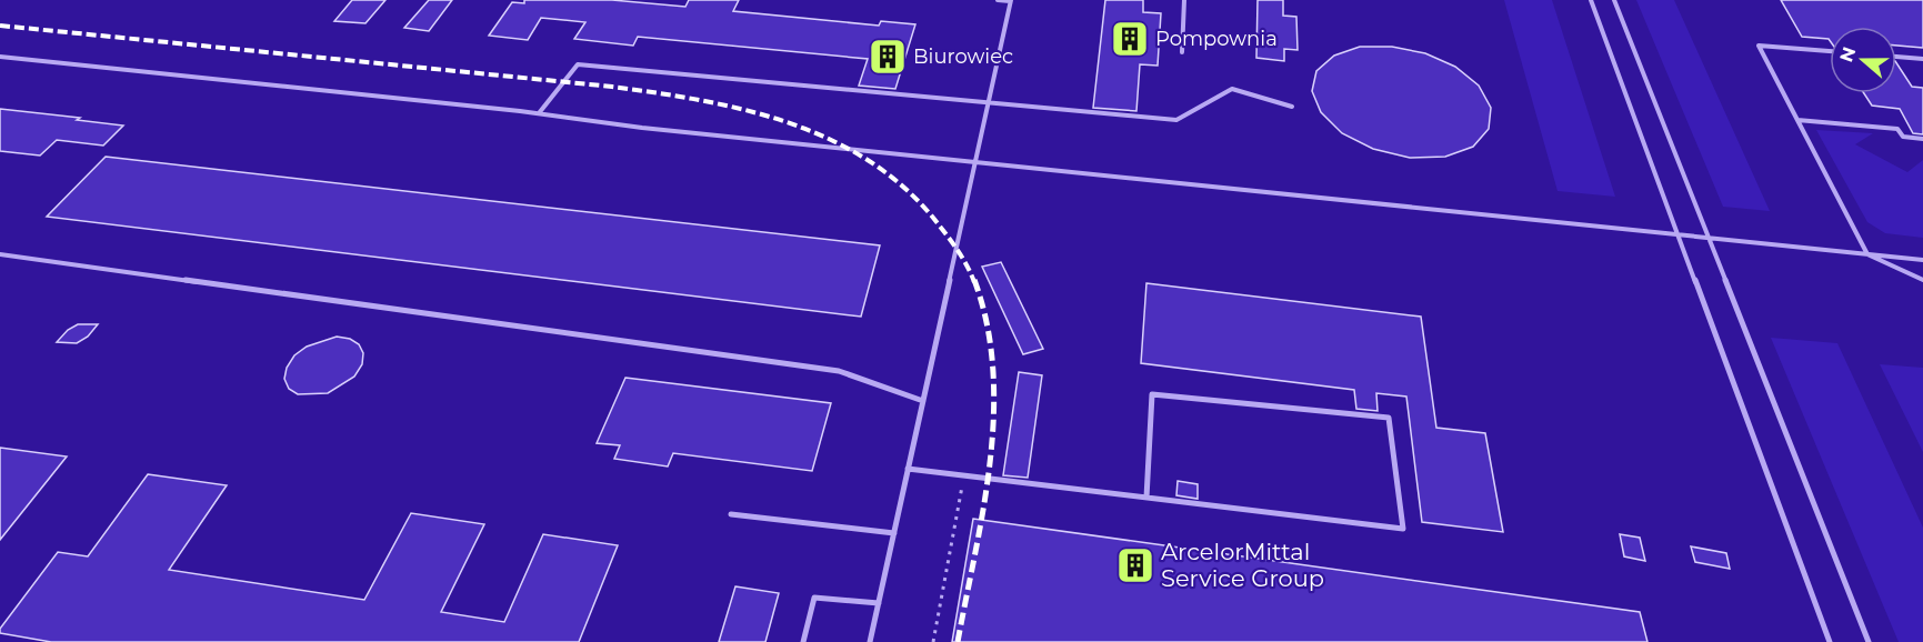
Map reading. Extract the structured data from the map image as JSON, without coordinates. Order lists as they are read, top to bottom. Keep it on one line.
{"places":{"building":["Pompownia","Biurowiec","ArcelorMittal Service Group"]},"north":"left"}
